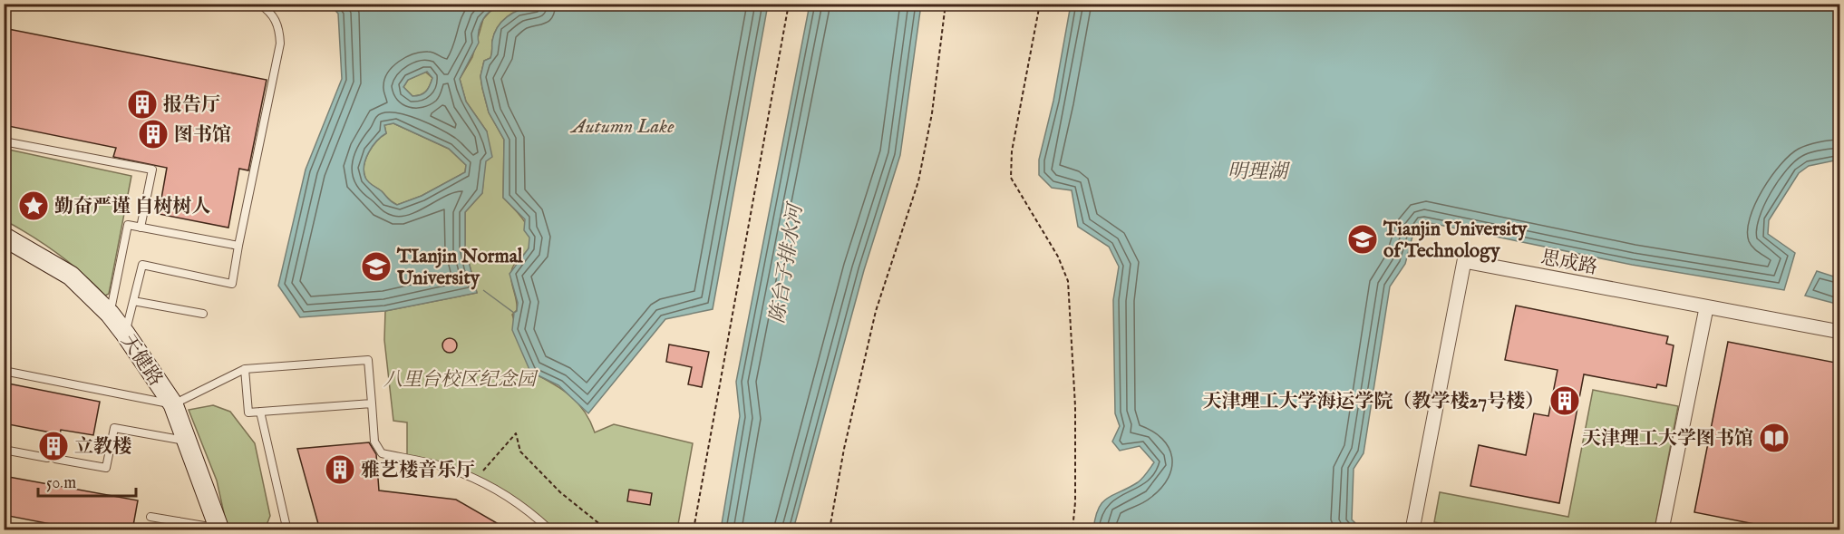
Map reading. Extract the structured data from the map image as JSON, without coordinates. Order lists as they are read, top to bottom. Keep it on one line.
{"streets":{"street":["思成路","天健路"]},"water":["Autumn Lake","明理湖","陈台子排水河"],"parks":["八里台校区纪念园"],"places":{"building":["报告厅","图书馆","天津理工大学海运学院（教学楼27号楼）","立教楼","雅艺楼音乐厅"],"place":["勤奋严谨 自树树人"],"school or university":["Tianjin University of Technology","TIanjin Normal University"],"library":["天津理工大学图书馆"]},"scale_bar":"50 m"}
